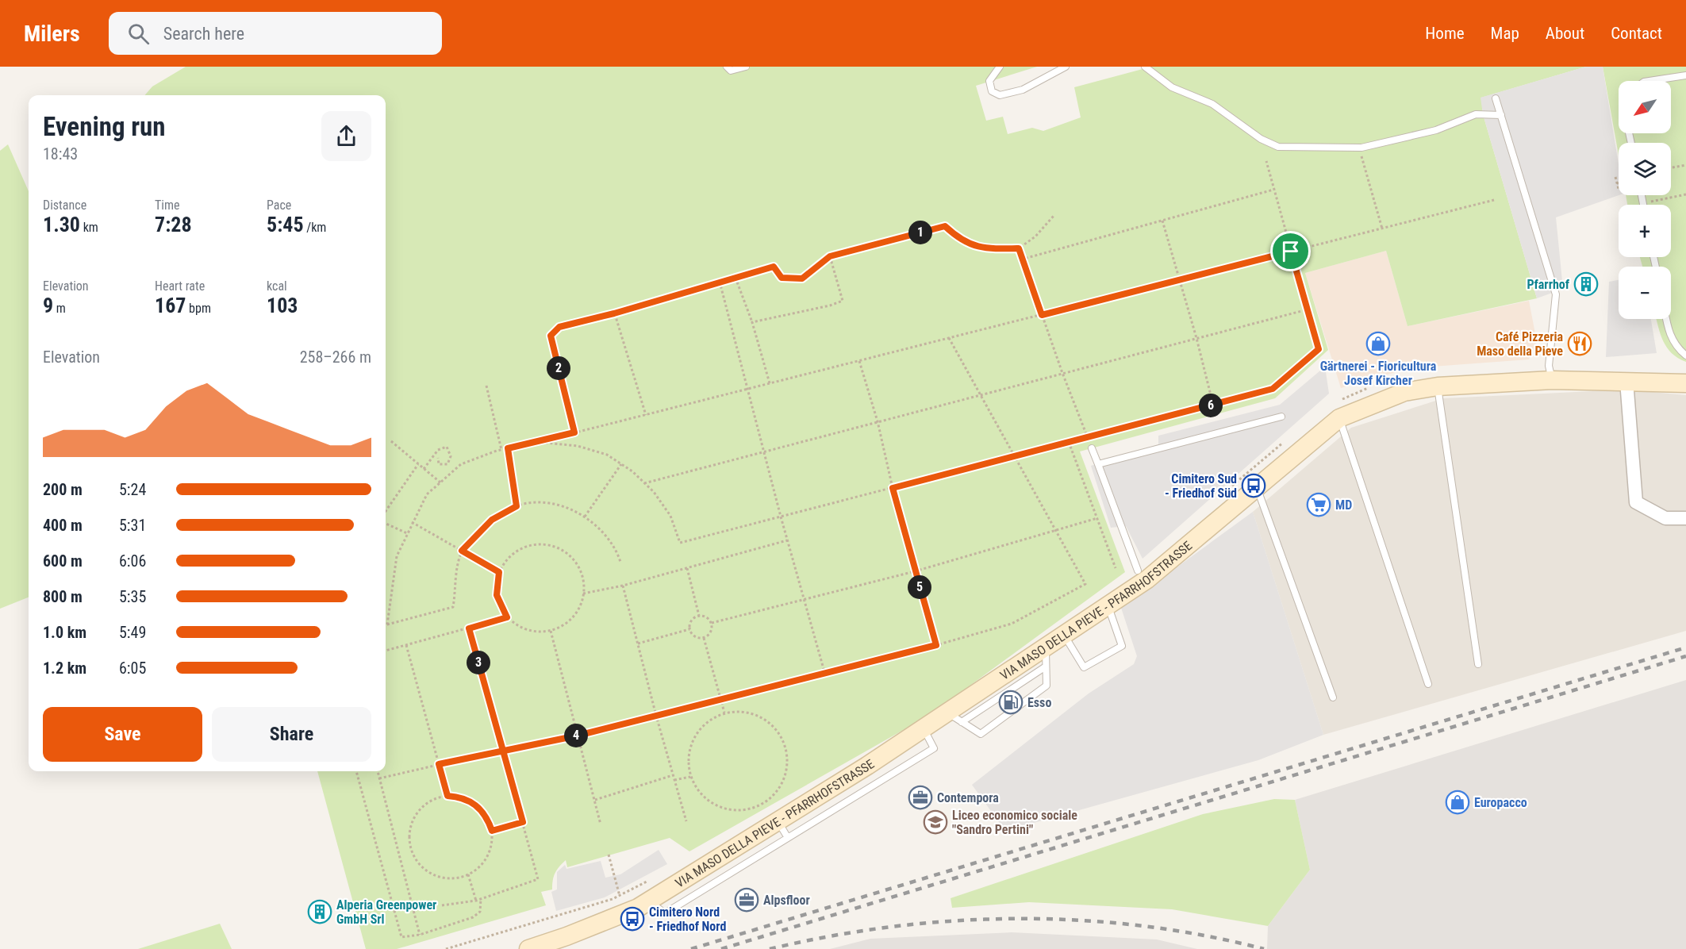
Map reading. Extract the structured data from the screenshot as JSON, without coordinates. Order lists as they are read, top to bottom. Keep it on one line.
{"streets":{"street":["VIA MASO DELLA PIEVE - PFARRHOFSTRASSE"]},"places":{"building":["Pfarrhof","Alperia Greenpower GmbH Srl"],"shop":["Gärtnerei - Fioricultura Josef Kircher","Europacco"],"restaurant":["Café Pizzeria Maso della Pieve"],"bus stop":["Cimitero Sud - Friedhof Süd","Cimitero Nord - Friedhof Nord"],"supermarket":["MD"],"fuel station":["Esso"],"office":["Contempora","Alpsfloor"],"school or university":["Liceo economico sociale \"Sandro Pertini\""]},"north":"bottom left","page":{"header":"Milers","search":"Search here","nav":["Home","Map","About","Contact"],"map_buttons":["+","−"],"heading":["Evening run","18:43"],"stats":[["Distance","1.30 km"],["Time","7:28"],["Pace","5:45 /km"],["Elevation","9 m"],["Heart rate","167 bpm"],["kcal","103"]],"pins":["1","2","6","5","3","4"],"chart":["Elevation","258–266 m"],"list":[{"name":"200 m","note":"5:24"},{"name":"400 m","note":"5:31"},{"name":"600 m","note":"6:06"},{"name":"800 m","note":"5:35"},{"name":"1.0 km","note":"5:49"},{"name":"1.2 km","note":"6:05"}],"buttons":["Save","Share"]}}
